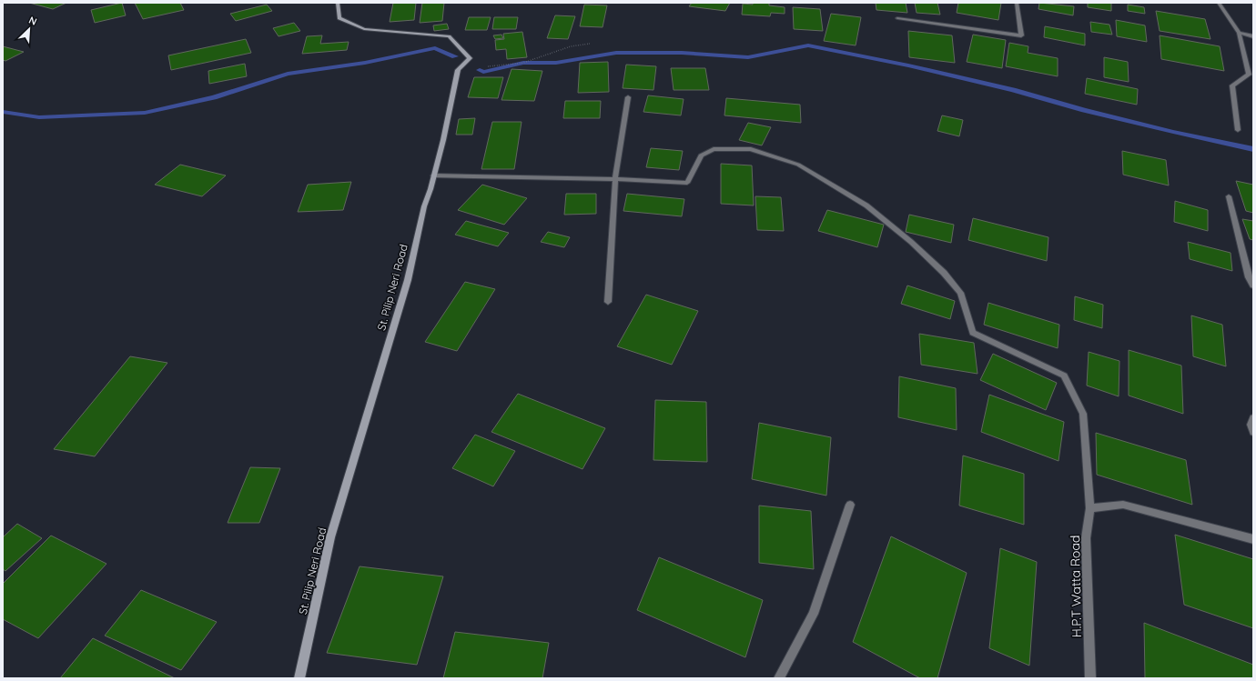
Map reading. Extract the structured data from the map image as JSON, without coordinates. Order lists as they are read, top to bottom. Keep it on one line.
{"streets":{"street":["St. Pilip Neri Road","H.P.T Watta Road"]},"north":"top right"}
